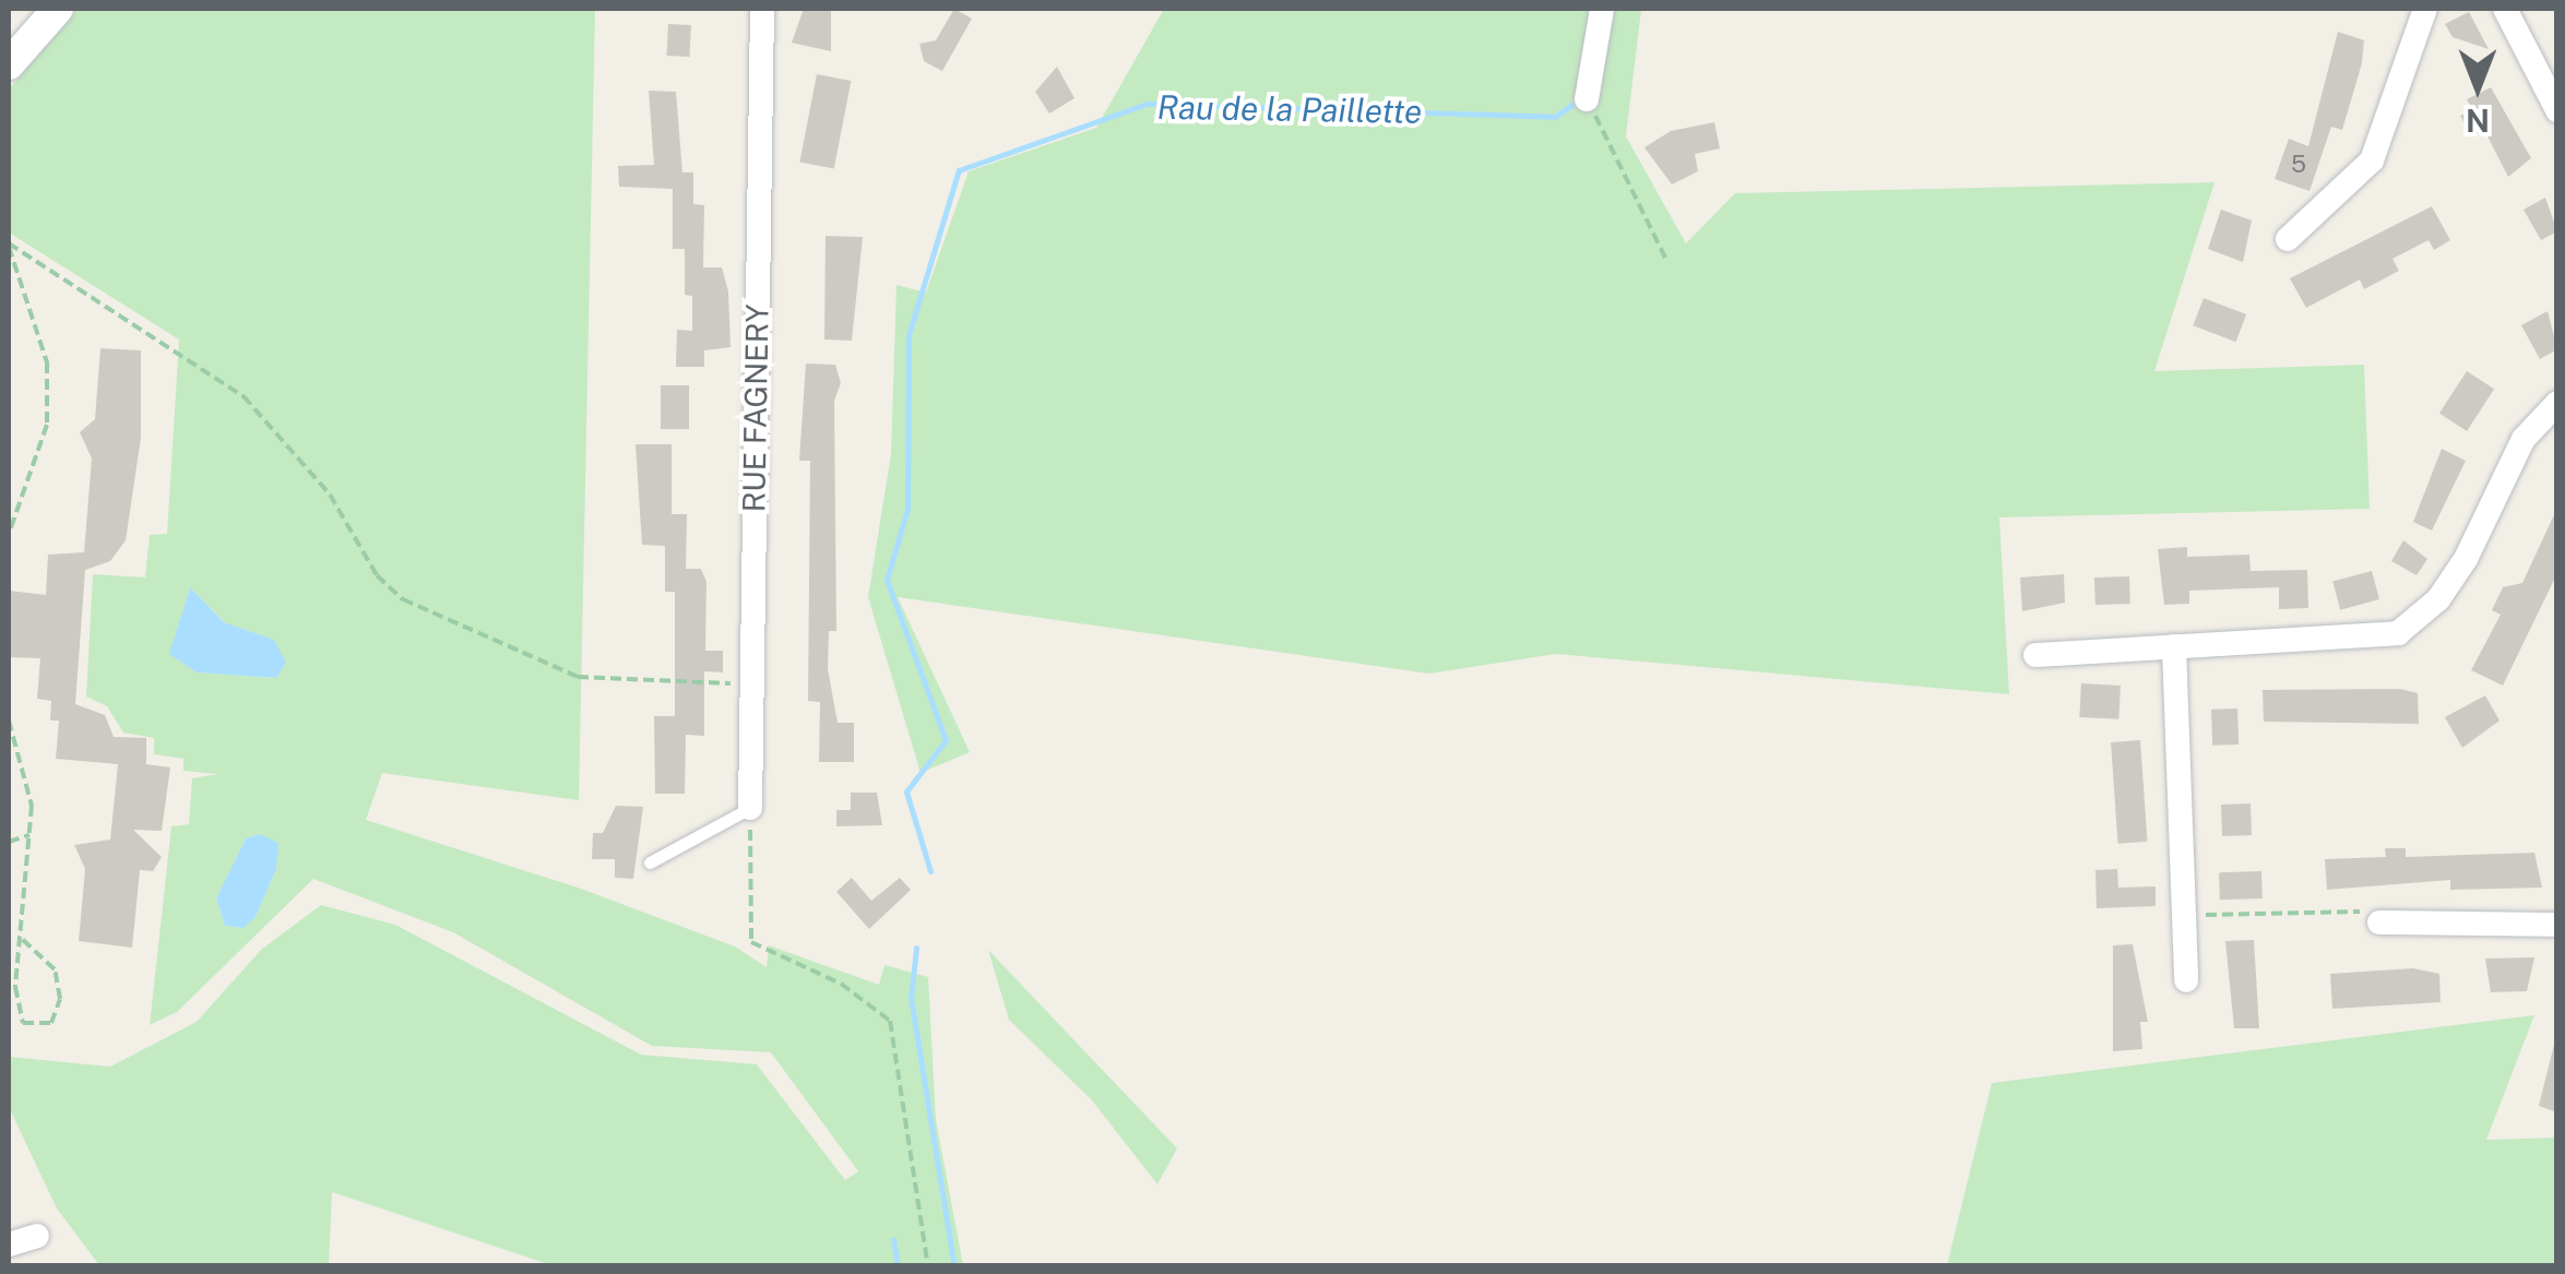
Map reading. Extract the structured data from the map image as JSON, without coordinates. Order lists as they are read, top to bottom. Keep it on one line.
{"streets":{"street":["RUE FAGNERY"]},"water":["Rau de la Paillette"],"house_numbers":["5"],"north":"bottom"}
